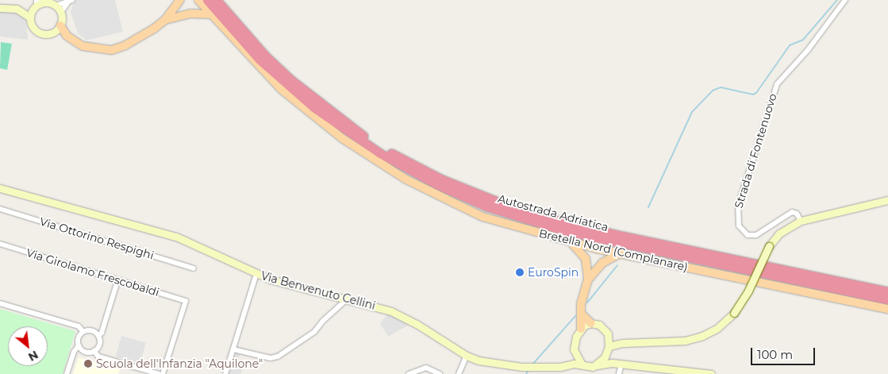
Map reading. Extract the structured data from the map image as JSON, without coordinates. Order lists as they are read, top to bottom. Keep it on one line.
{"streets":{"highway":["Autostrada Adriatica"],"main road":["Bretella Nord (Complanare)"],"street":["Strada di Fontenuovo","Via Ottorino Respighi","Via Girolamo Frescobaldi","Via Benvenuto Cellini"]},"places":["EuroSpin","Scuola dell'Infanzia \"Aquilone\""],"scale_bar":"100 m","north":"bottom right"}
